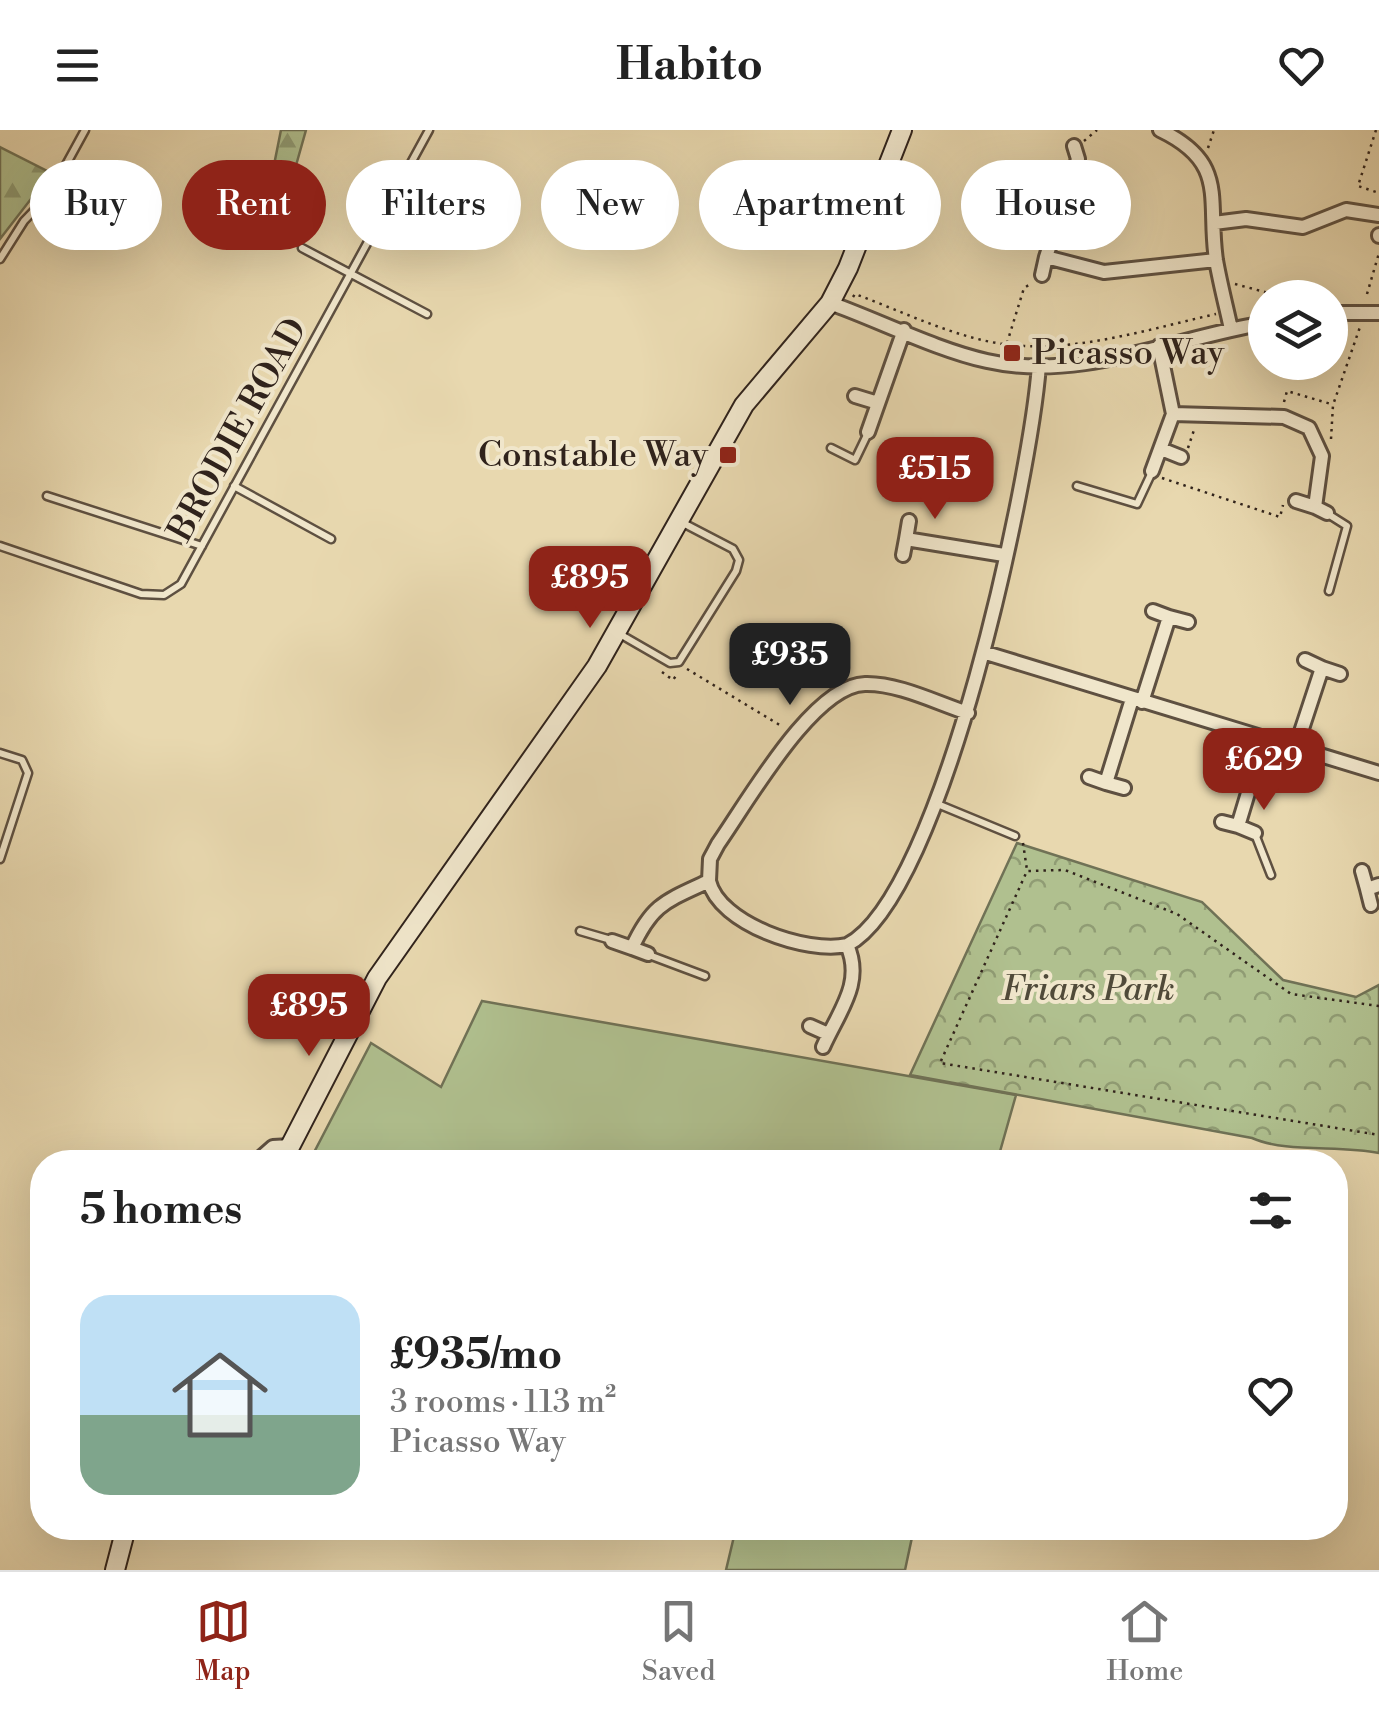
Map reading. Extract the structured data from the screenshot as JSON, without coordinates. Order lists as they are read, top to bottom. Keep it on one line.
{"streets":{"lane":["BRODIE ROAD"]},"parks":["Friars Park"],"places":{"transit":["Picasso Way","Constable Way"]},"page":{"header":"Habito","chip":["Buy","Rent","Filters","New","Apartment","House"],"price":["£515","£895","£935","£629","£895"],"heading":"5 homes","list":[{"name":"£935/mo","note":"3 rooms · 113 m² · Picasso Way"}],"tabs":["Map","Saved","Home"]}}
